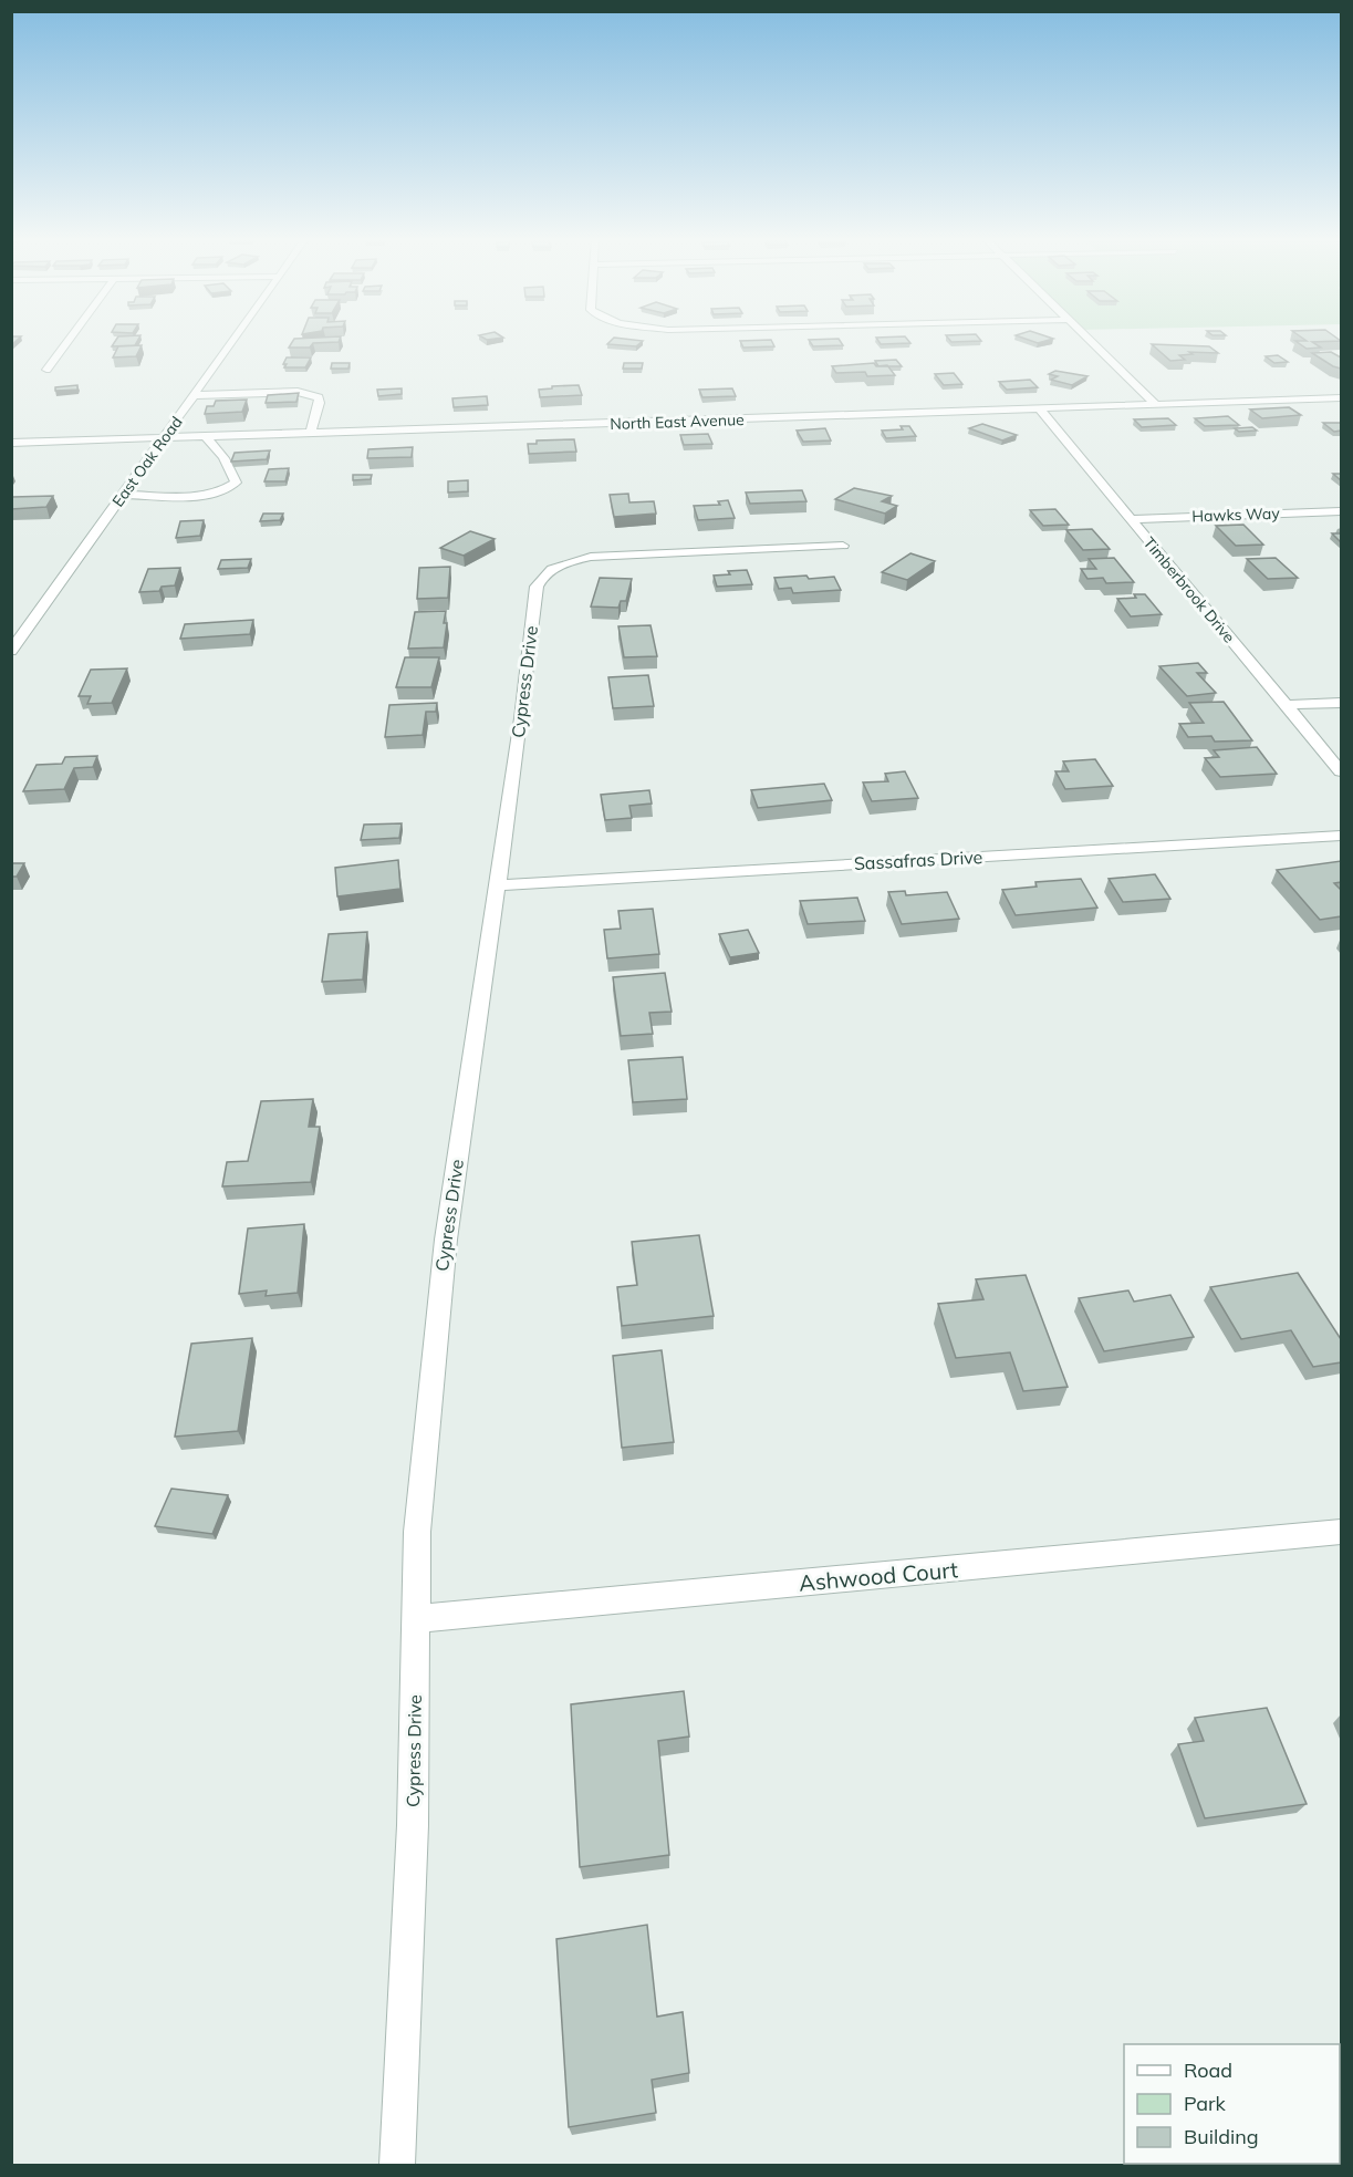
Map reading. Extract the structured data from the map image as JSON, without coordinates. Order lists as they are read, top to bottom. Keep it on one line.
{"streets":{"street":["North East Avenue","East Oak Road","Hawks Way","Timberbrook Drive","Cypress Drive","Sassafras Drive","Ashwood Court"]},"crossings":[["North East Avenue","East Oak Road"],["North East Avenue","Timberbrook Drive"],["Hawks Way","Timberbrook Drive"],["Cypress Drive","Sassafras Drive"],["Cypress Drive","Ashwood Court"]],"legend":["Road","Park","Building"]}
